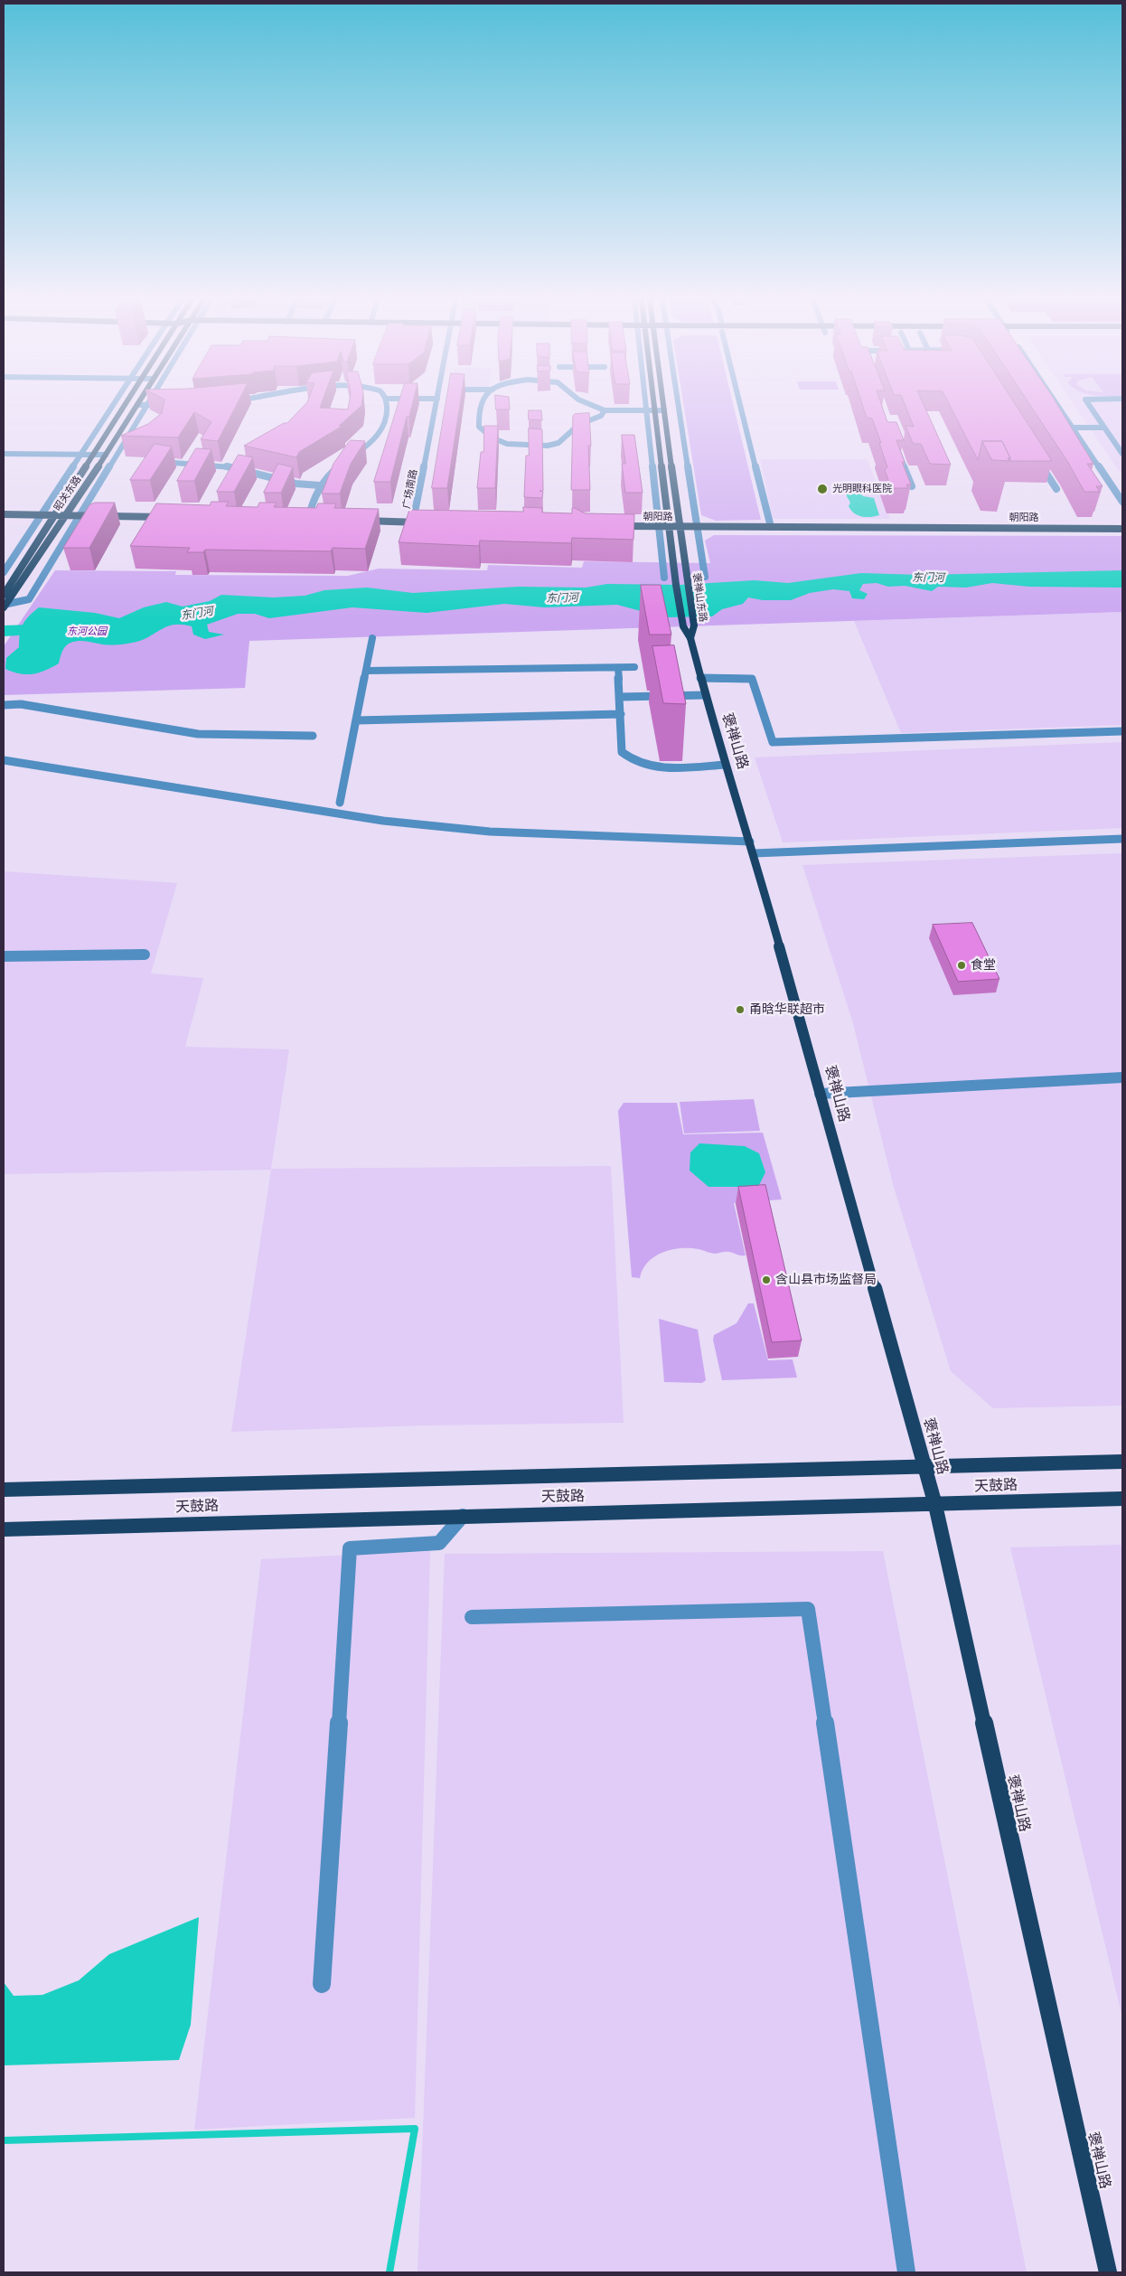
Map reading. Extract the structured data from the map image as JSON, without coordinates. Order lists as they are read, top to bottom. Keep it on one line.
{"streets":{"main road":["昭关东路","朝阳路","褒禅山东路","褒禅山路","天鼓路"],"street":["广场南路"]},"crossings":[["朝阳路","褒禅山东路"],["褒禅山东路","褒禅山路"],["褒禅山路","天鼓路"]],"water":["东门河"],"parks":["东河公园"],"places":["光明眼科医院","食堂","甬晗华联超市","含山县市场监督局"]}
